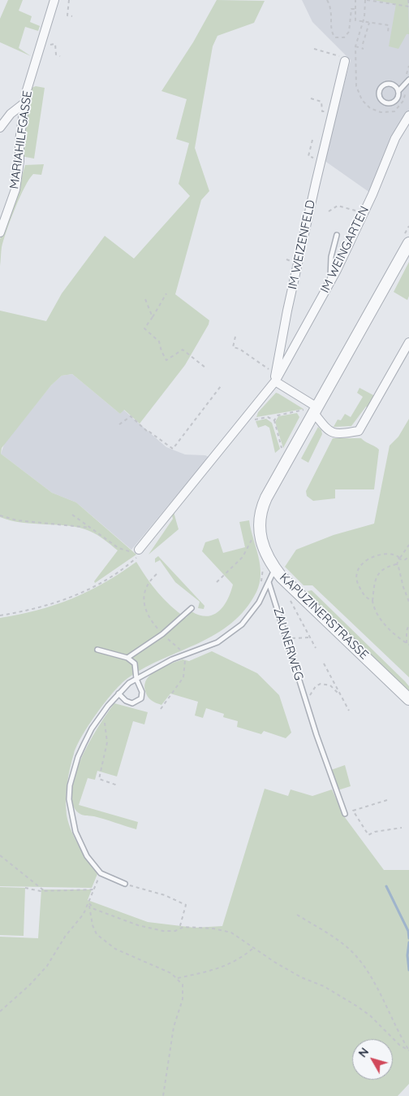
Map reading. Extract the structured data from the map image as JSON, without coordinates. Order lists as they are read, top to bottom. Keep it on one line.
{"streets":{"street":["MARIAHILFGASSE","IM WEIZENFELD","IM WEINGARTEN","KAPUZINERSTRASSE"],"lane":["ZAUNERWEG"]},"crossings":[["IM WEIZENFELD","IM WEINGARTEN"]],"north":"top left"}
